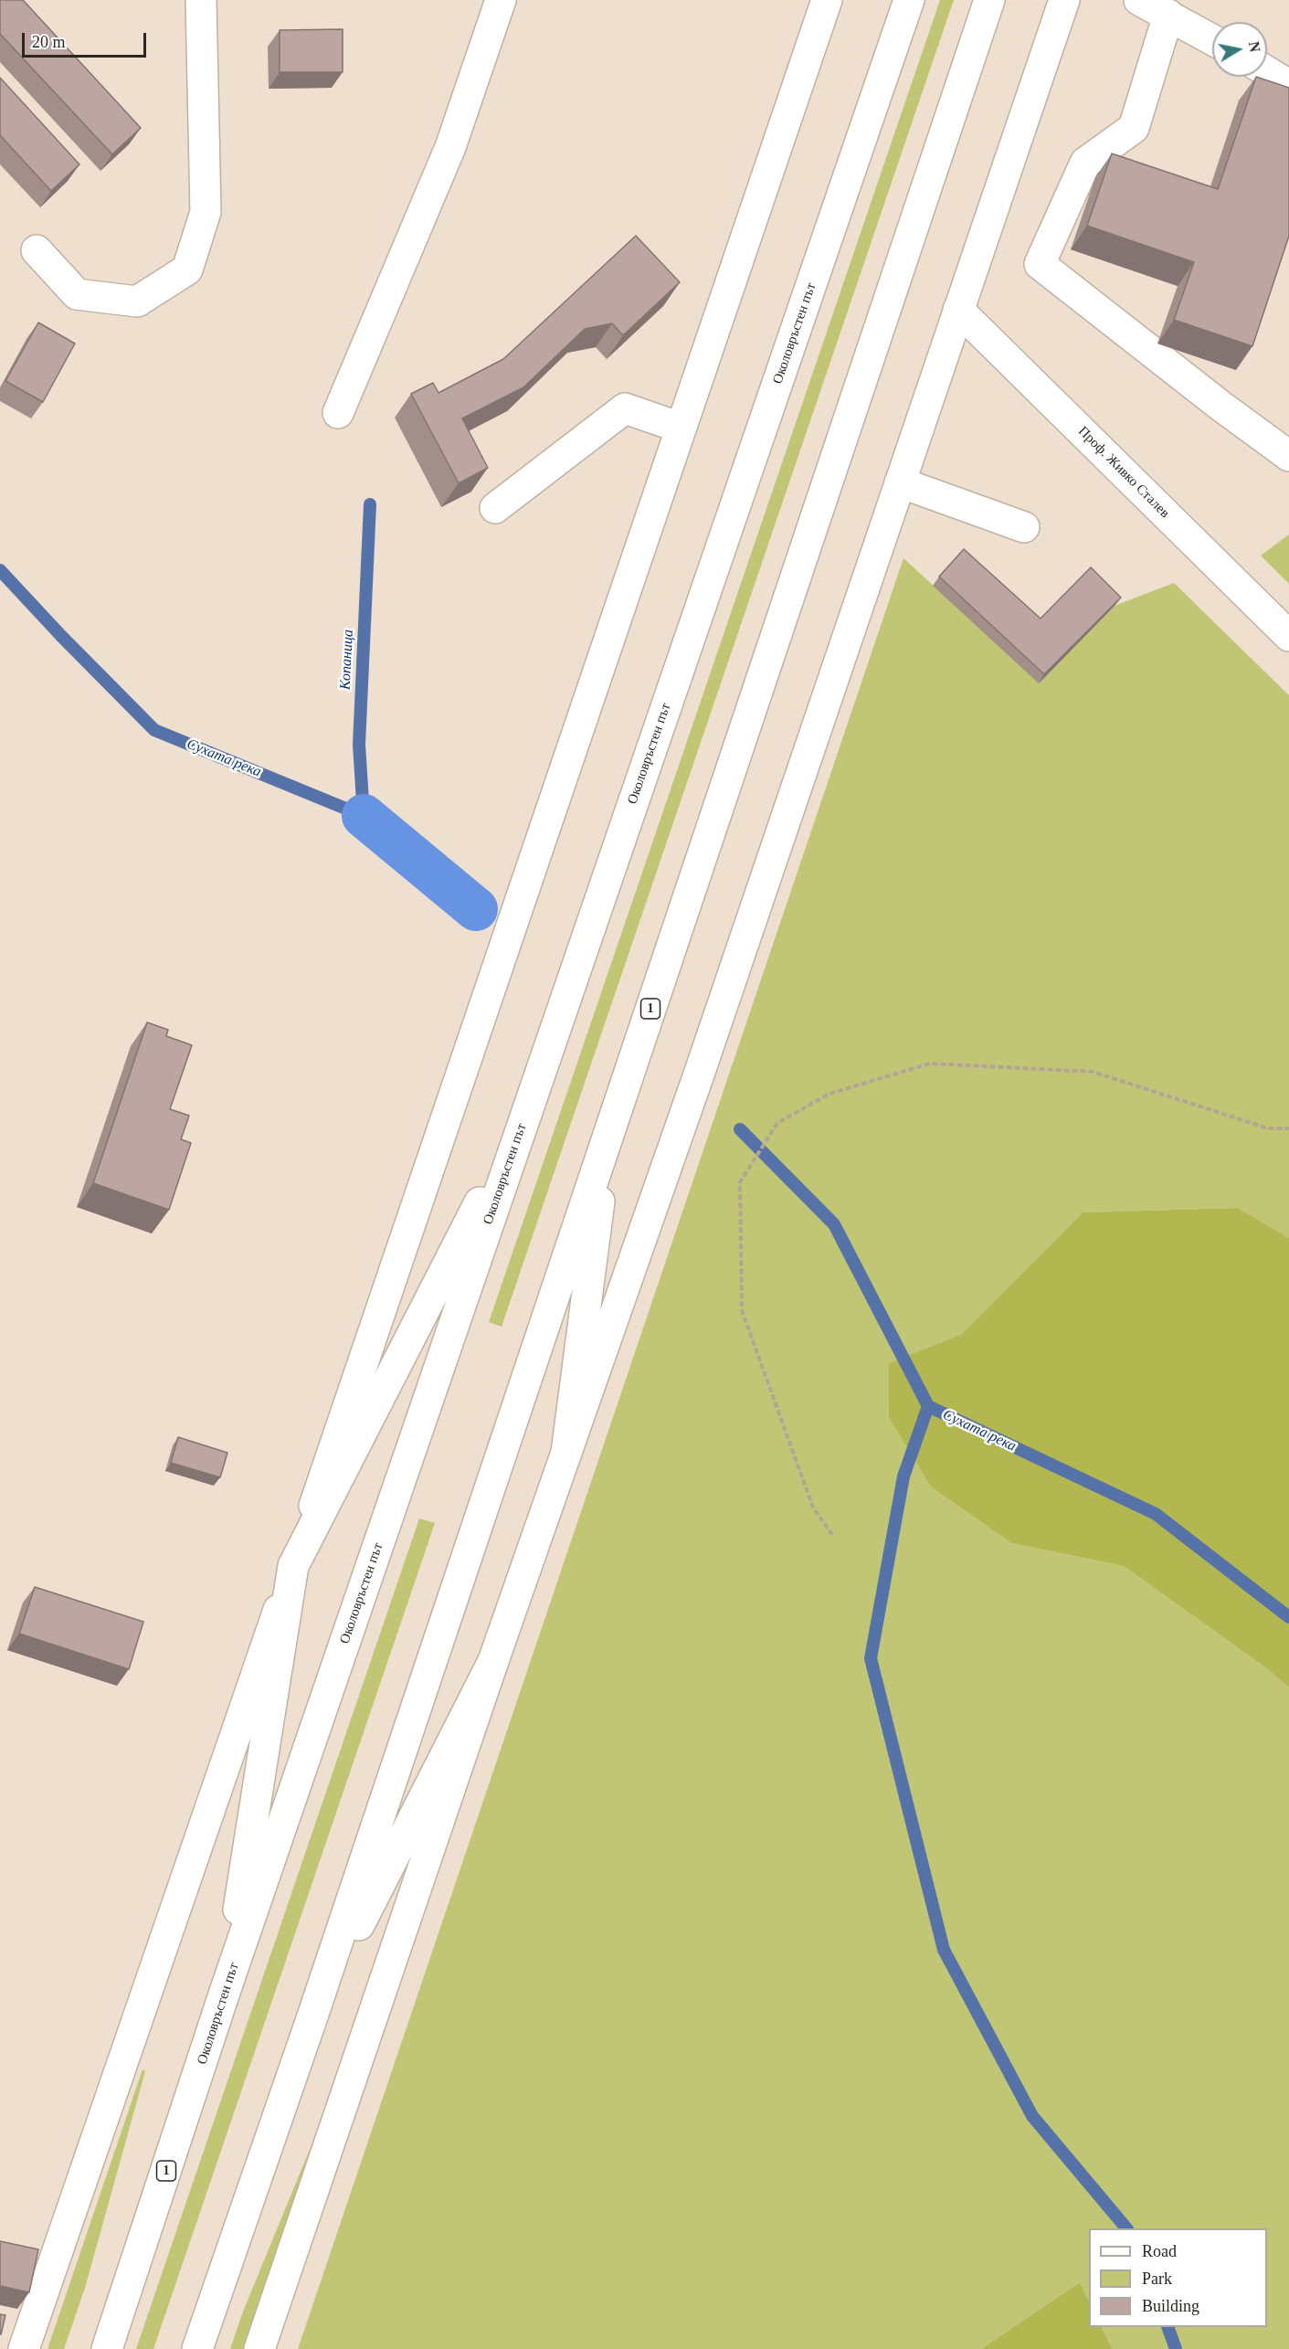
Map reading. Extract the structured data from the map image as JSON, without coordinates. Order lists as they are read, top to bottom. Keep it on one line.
{"streets":{"main road":["Околовръстен път","Проф. Живко Сталев","1"]},"water":["Копаница","Сухата река"],"legend":["Road","Park","Building"],"scale_bar":"20 m","north":"right"}
